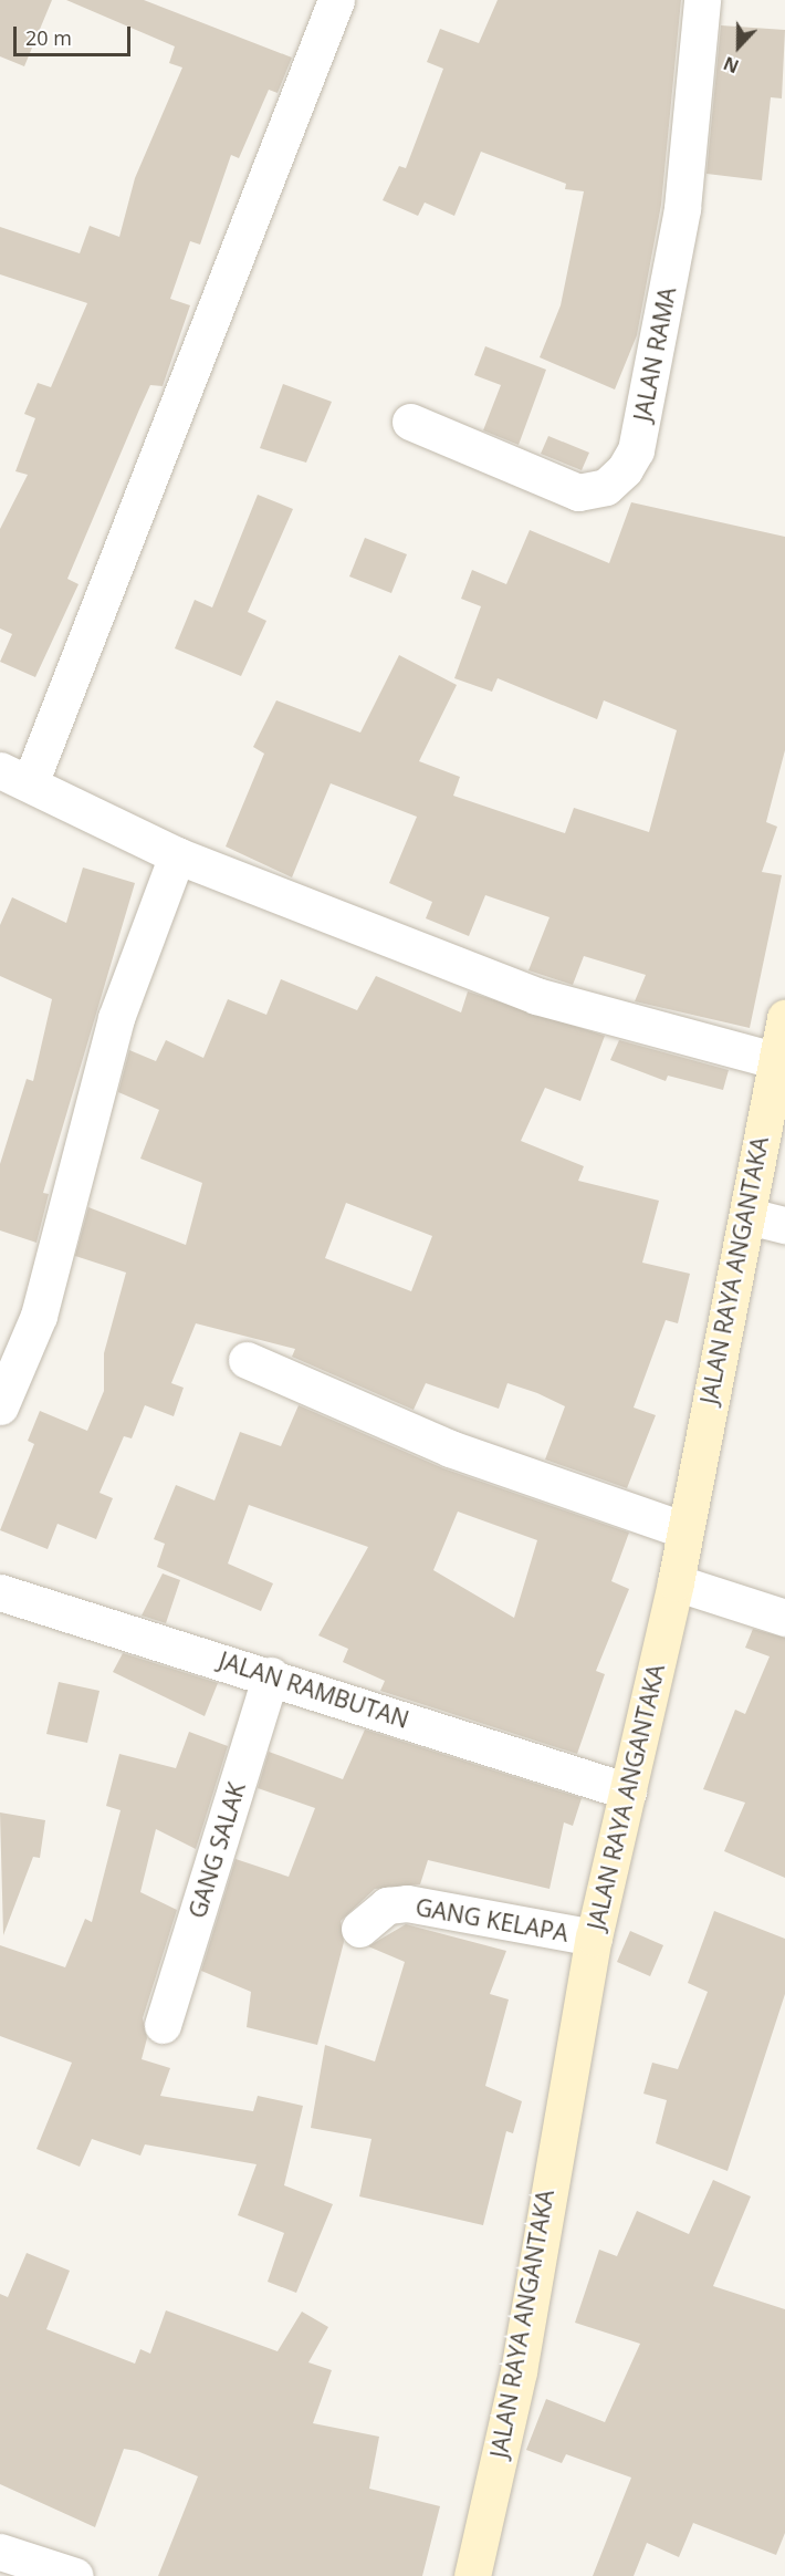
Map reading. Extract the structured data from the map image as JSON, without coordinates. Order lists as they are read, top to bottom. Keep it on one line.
{"streets":{"main road":["JALAN RAYA ANGANTAKA"],"street":["JALAN RAMA","JALAN RAMBUTAN","GANG SALAK","GANG KELAPA"]},"crossings":[["JALAN RAYA ANGANTAKA","JALAN RAMBUTAN"],["JALAN RAYA ANGANTAKA","GANG KELAPA"],["JALAN RAMBUTAN","GANG SALAK"]],"scale_bar":"20 m","north":"bottom"}
